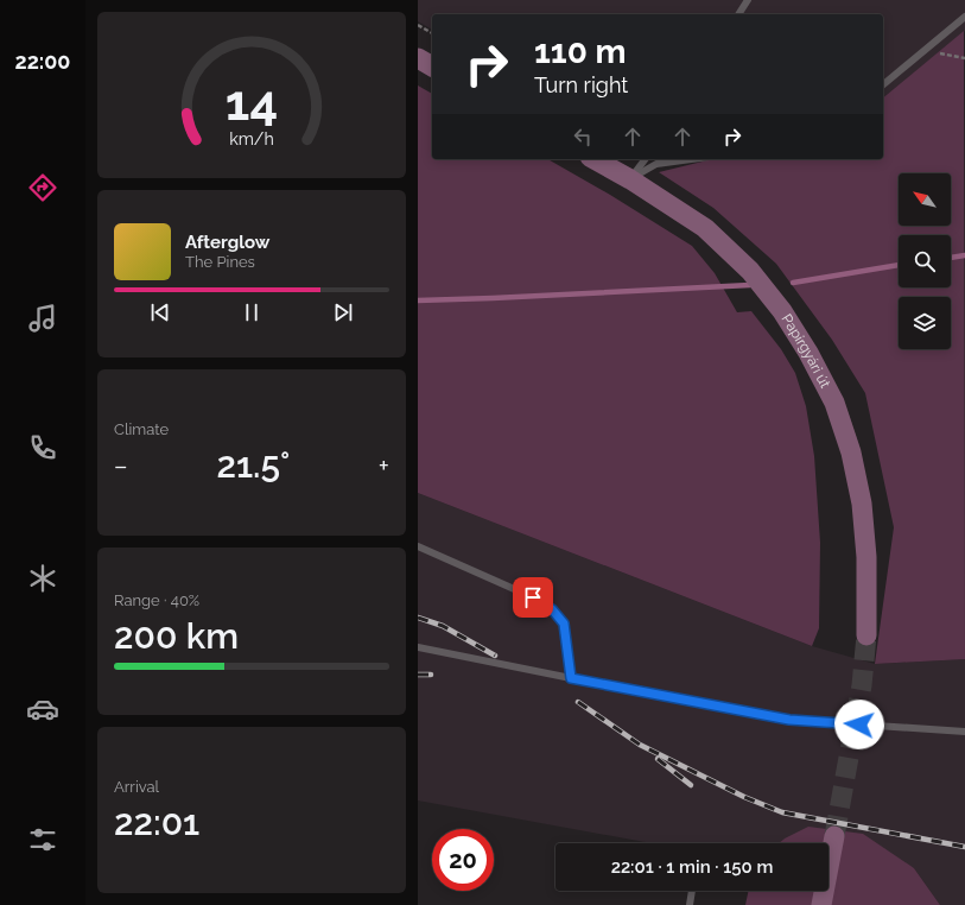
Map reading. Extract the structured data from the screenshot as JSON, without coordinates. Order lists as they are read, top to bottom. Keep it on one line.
{"streets":{"street":["Papírgyári út"]},"north":"top left","page":{"tabs":"22:00","turn":["110 m","Turn right"],"song":["Afterglow","The Pines"],"tile":["Climate",["Range · 40%","200 km"],["Arrival","22:01"]],"heat":["−","21.5°","+"],"limit":"20","trip":"22:01 · 1 min · 150 m","gauge":["14","km/h"]}}
